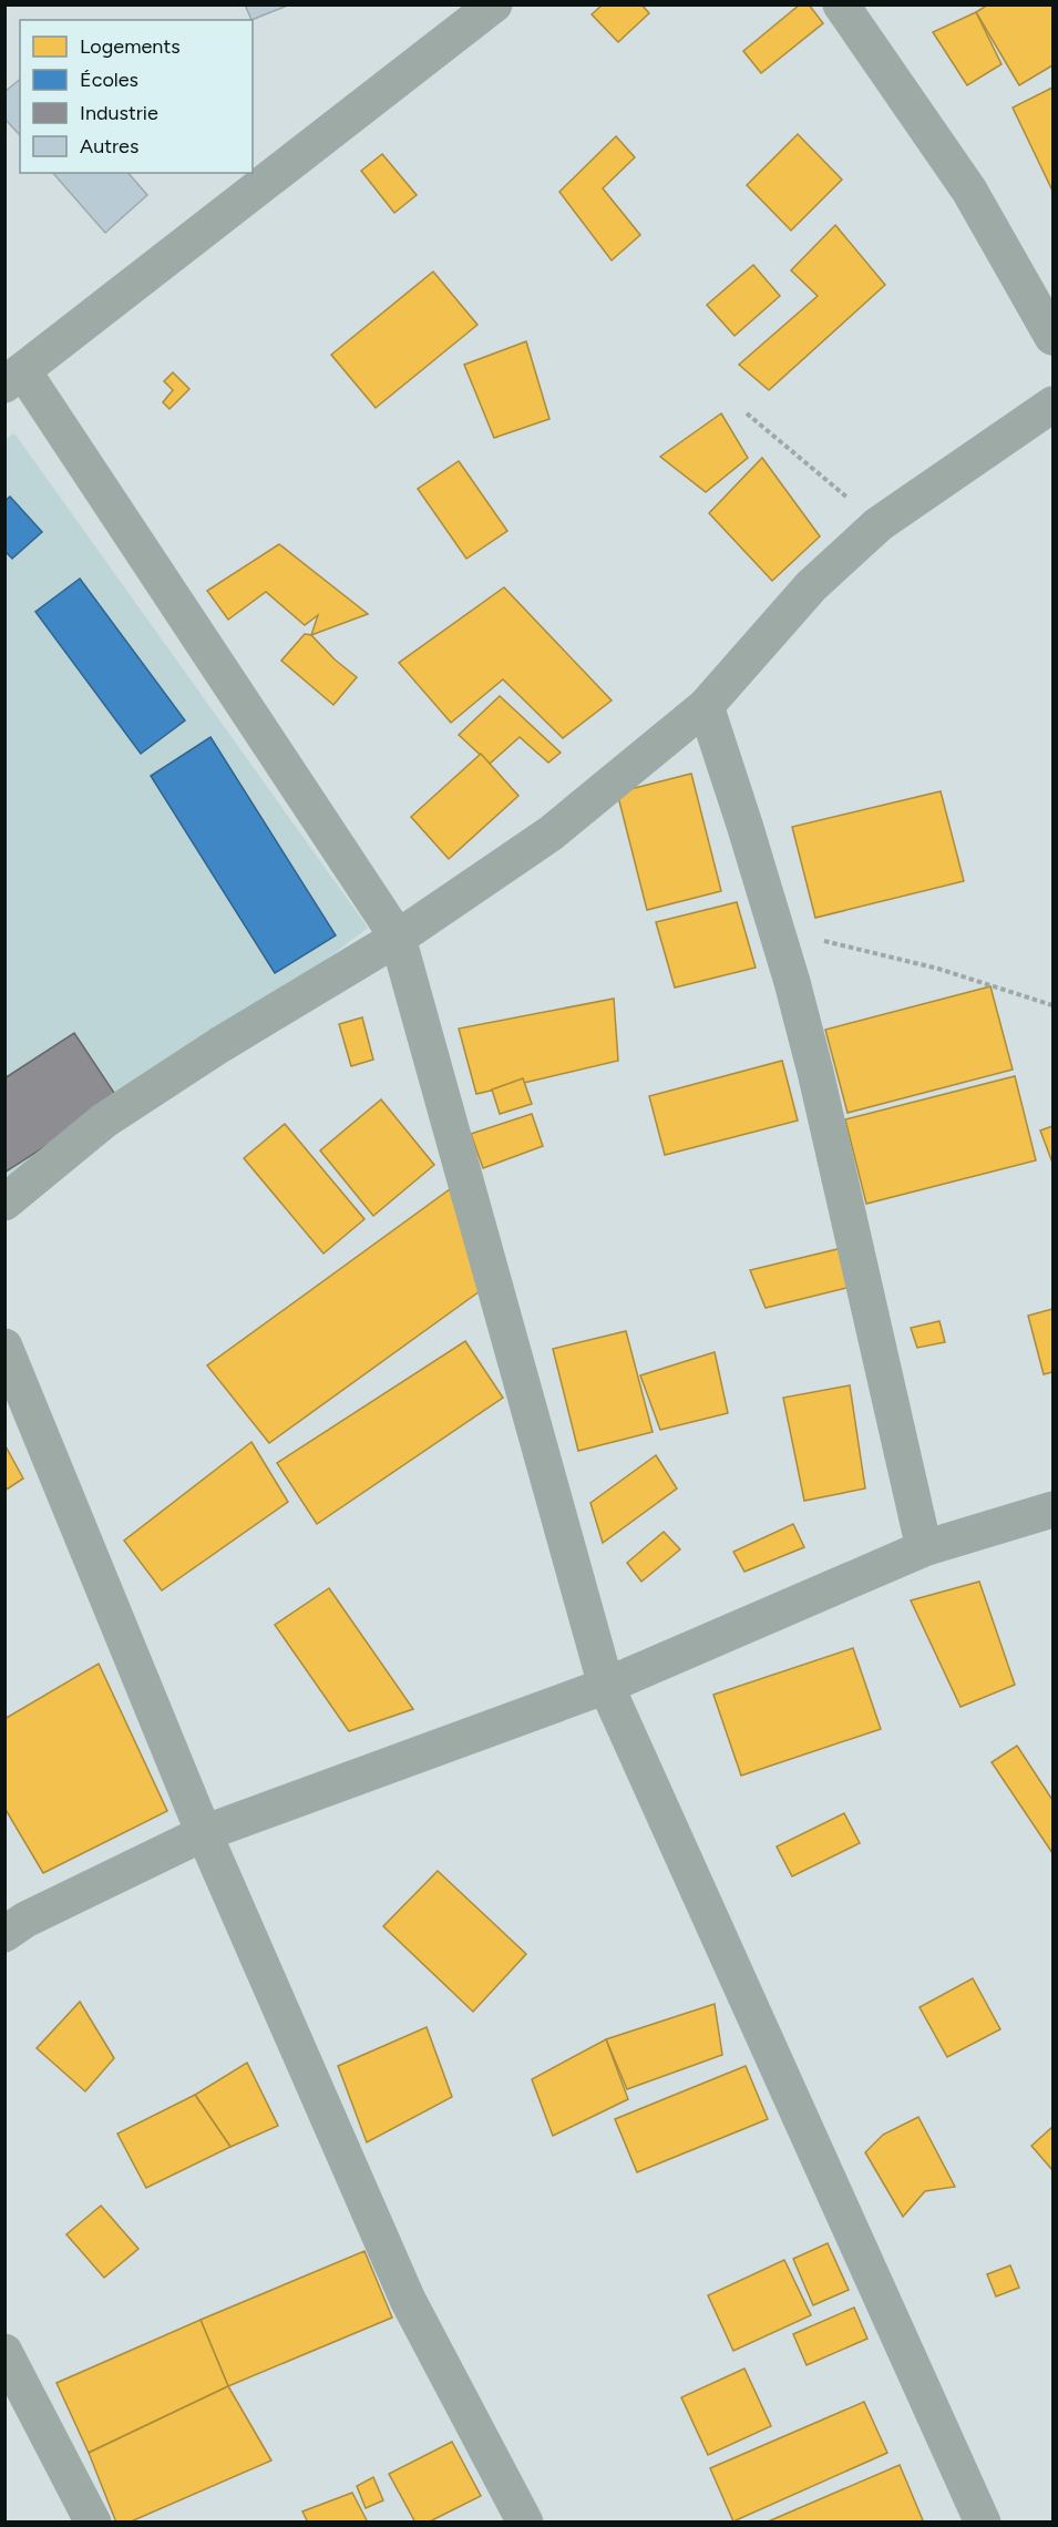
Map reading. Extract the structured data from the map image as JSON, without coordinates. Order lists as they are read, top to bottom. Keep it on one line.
{"legend":["Logements","Écoles","Industrie","Autres"]}
